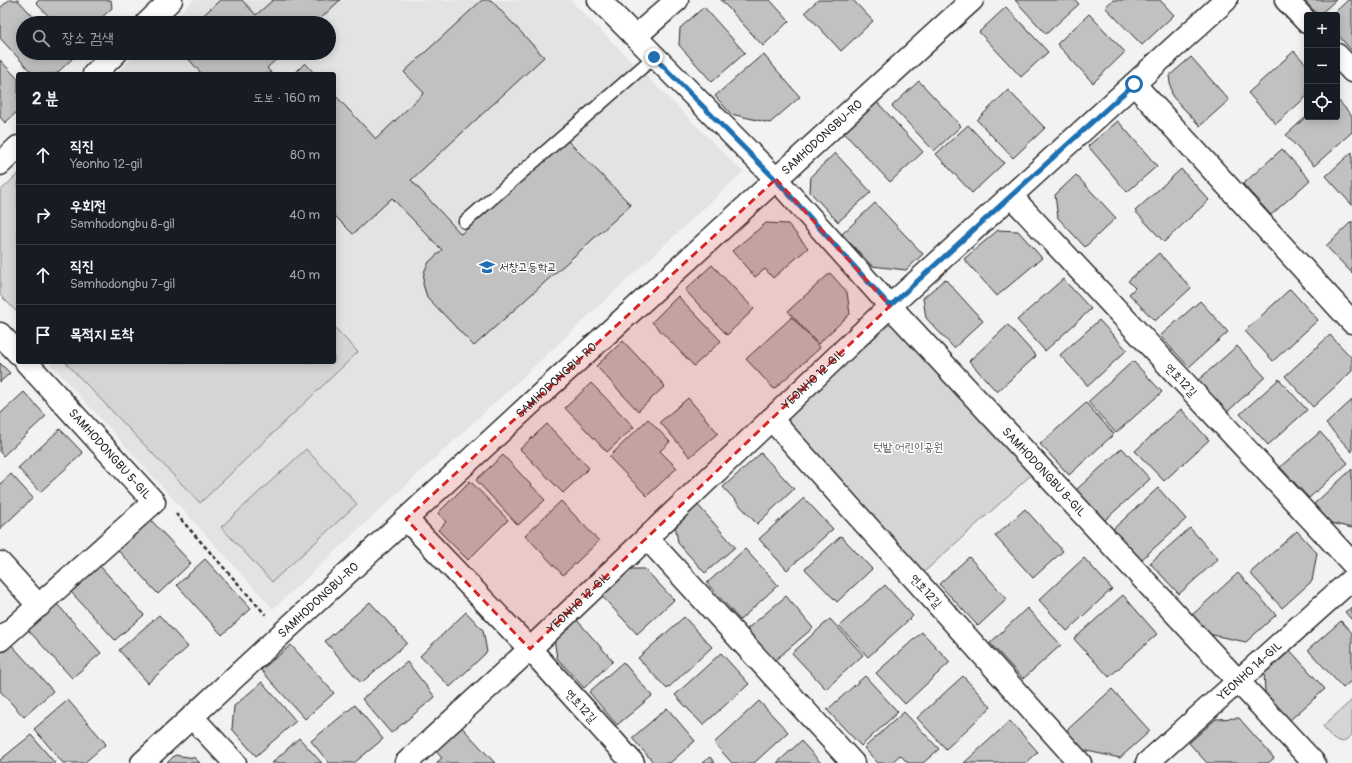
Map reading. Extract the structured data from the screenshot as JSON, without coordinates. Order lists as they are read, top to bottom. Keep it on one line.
{"streets":{"street":["SAMHODONGBU-RO","YEONHO 12-GIL","연호12길","SAMHODONGBU 5-GIL","SAMHODONGBU 8-GIL","YEONHO 14-GIL"]},"crossings":[["SAMHODONGBU-RO","연호12길"],["SAMHODONGBU-RO","SAMHODONGBU 8-GIL"],["YEONHO 12-GIL","연호12길"],["YEONHO 12-GIL","SAMHODONGBU 8-GIL"],["SAMHODONGBU 8-GIL","YEONHO 14-GIL"]],"parks":["텃밭 어린이공원"],"places":{"school or university":["서창고등학교"]},"page":{"map_buttons":["+","−"],"search":"장소 검색","heading":["2 분","도보 · 160 m"],"list":[["직진","Yeonho 12-gil","80 m"],["우회전","Samhodongbu 8-gil","40 m"],["직진","Samhodongbu 7-gil","40 m"],"목적지 도착"]}}
